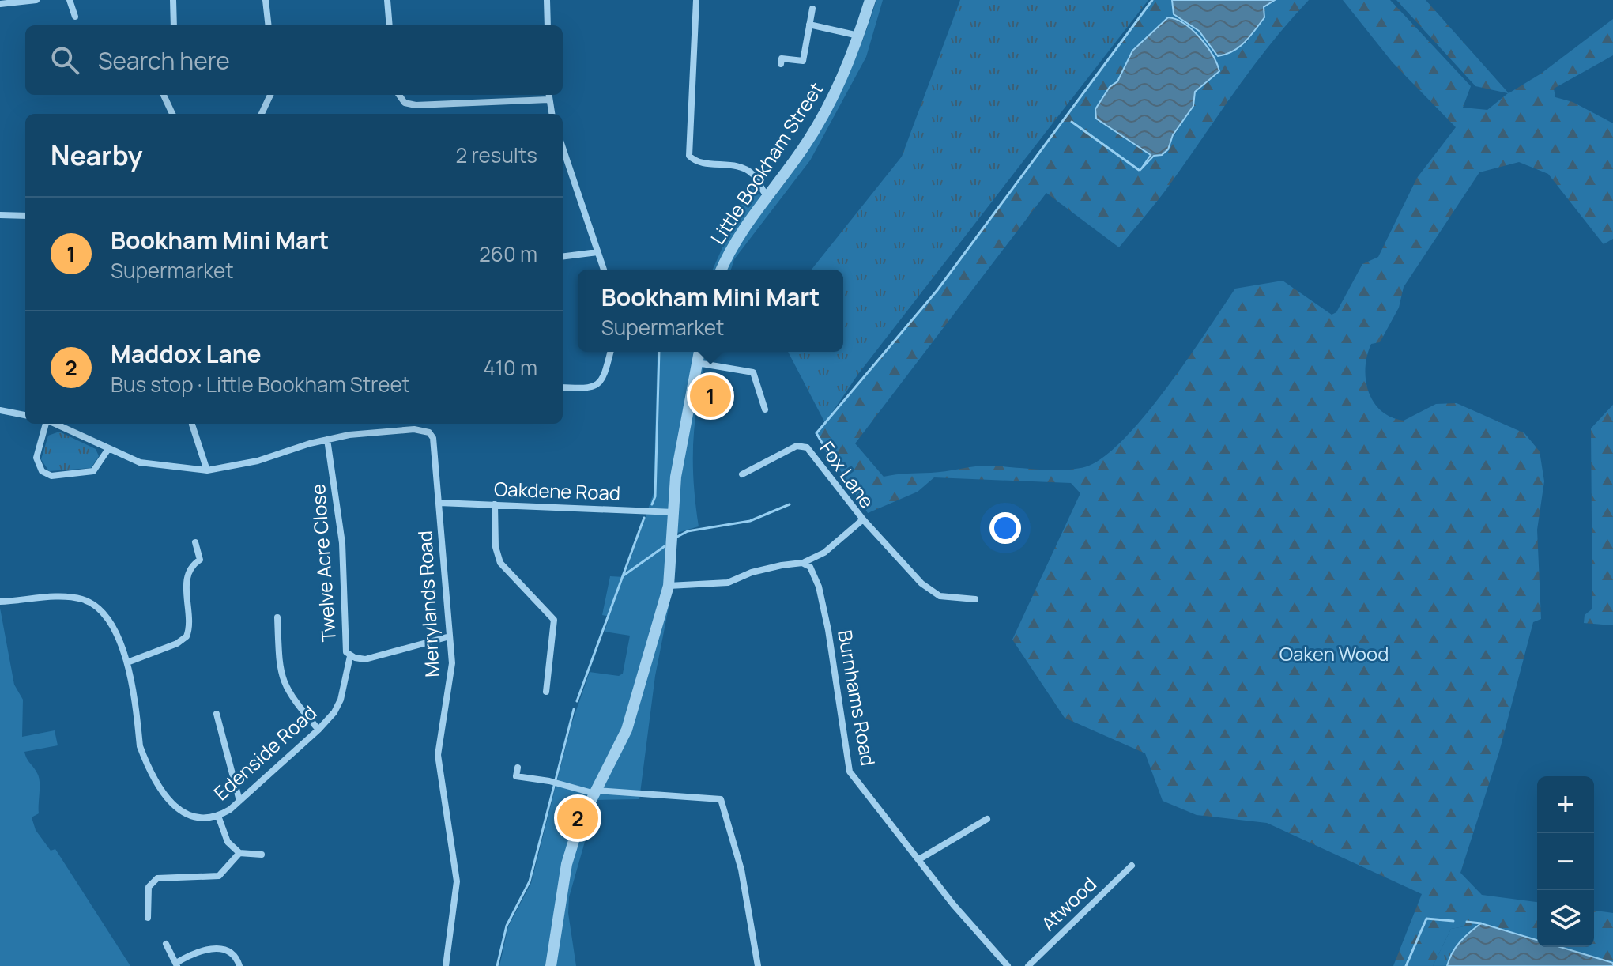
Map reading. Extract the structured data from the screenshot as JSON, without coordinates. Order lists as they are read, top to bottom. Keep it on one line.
{"streets":{"street":["Little Bookham Street","Fox Lane","Oakdene Road","Twelve Acre Close","Merrylands Road","Burnhams Road","Edenside Road","Atwood"]},"crossings":[["Fox Lane","Burnhams Road"],["Oakdene Road","Merrylands Road"],["Twelve Acre Close","Merrylands Road"],["Twelve Acre Close","Edenside Road"]],"parks":["Oaken Wood"],"page":{"search":"Search here","heading":["Nearby","2 results"],"list":[{"mark":"1","name":"Bookham Mini Mart","note":"Supermarket","value":"260 m"},{"mark":"2","name":"Maddox Lane","note":"Bus stop · Little Bookham Street","value":"410 m"}],"popup":["Bookham Mini Mart","Supermarket"],"pins":["1","2"],"map_buttons":["+","−"]}}
